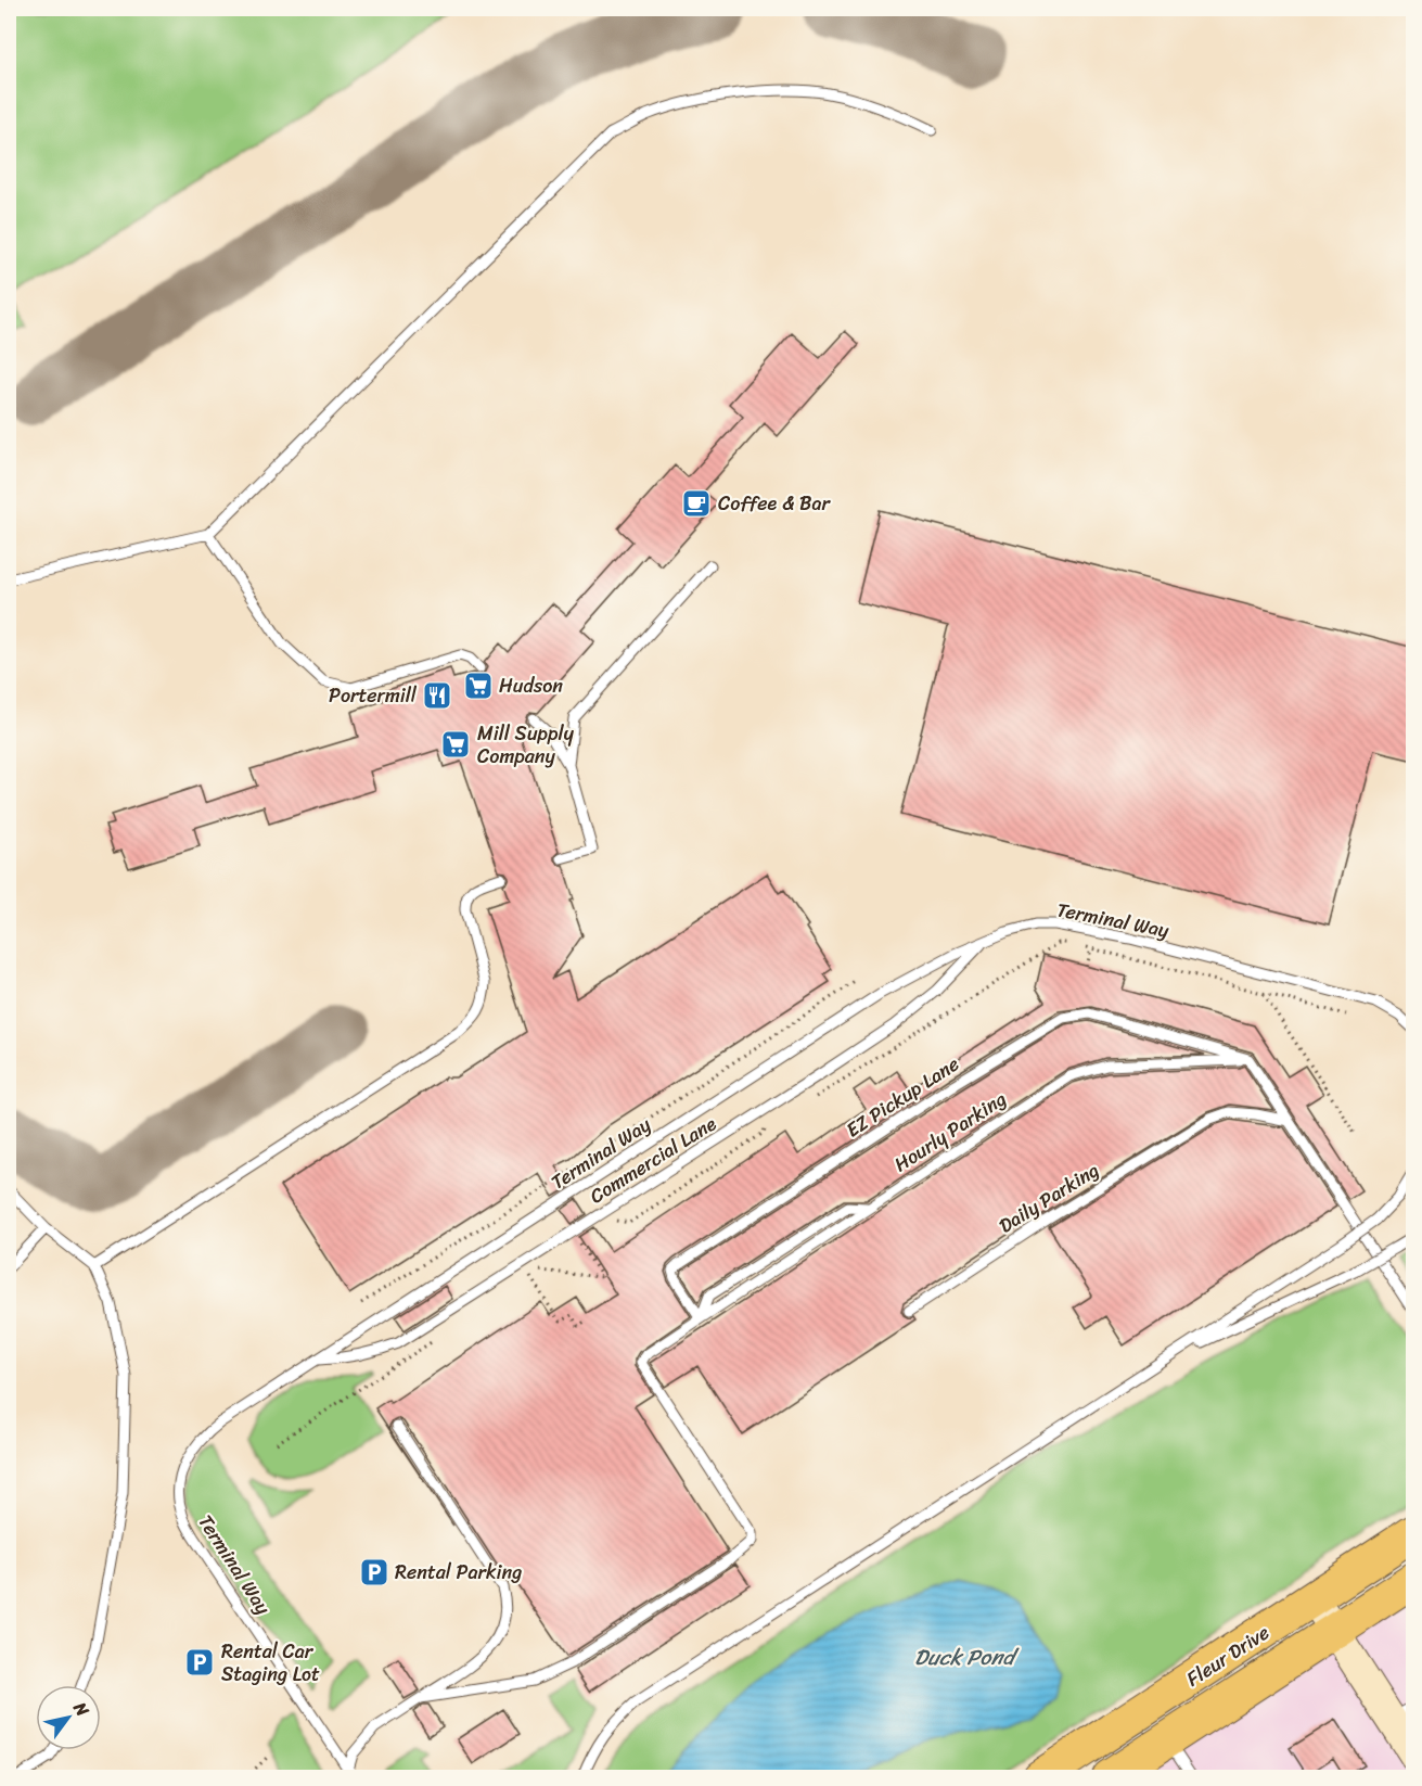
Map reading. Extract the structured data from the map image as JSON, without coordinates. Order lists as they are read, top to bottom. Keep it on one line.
{"streets":{"main road":["Fleur Drive"],"lane":["Terminal Way","EZ Pickup Lane","Hourly Parking","Commercial Lane","Daily Parking"]},"crossings":[["Terminal Way","Commercial Lane"],["EZ Pickup Lane","Hourly Parking"]],"water":["Duck Pond"],"places":{"cafe":["Coffee & Bar"],"supermarket":["Hudson","Mill Supply Company"],"restaurant":["Portermill"],"parking":["Rental Parking","Rental Car Staging Lot"]},"north":"top right"}
